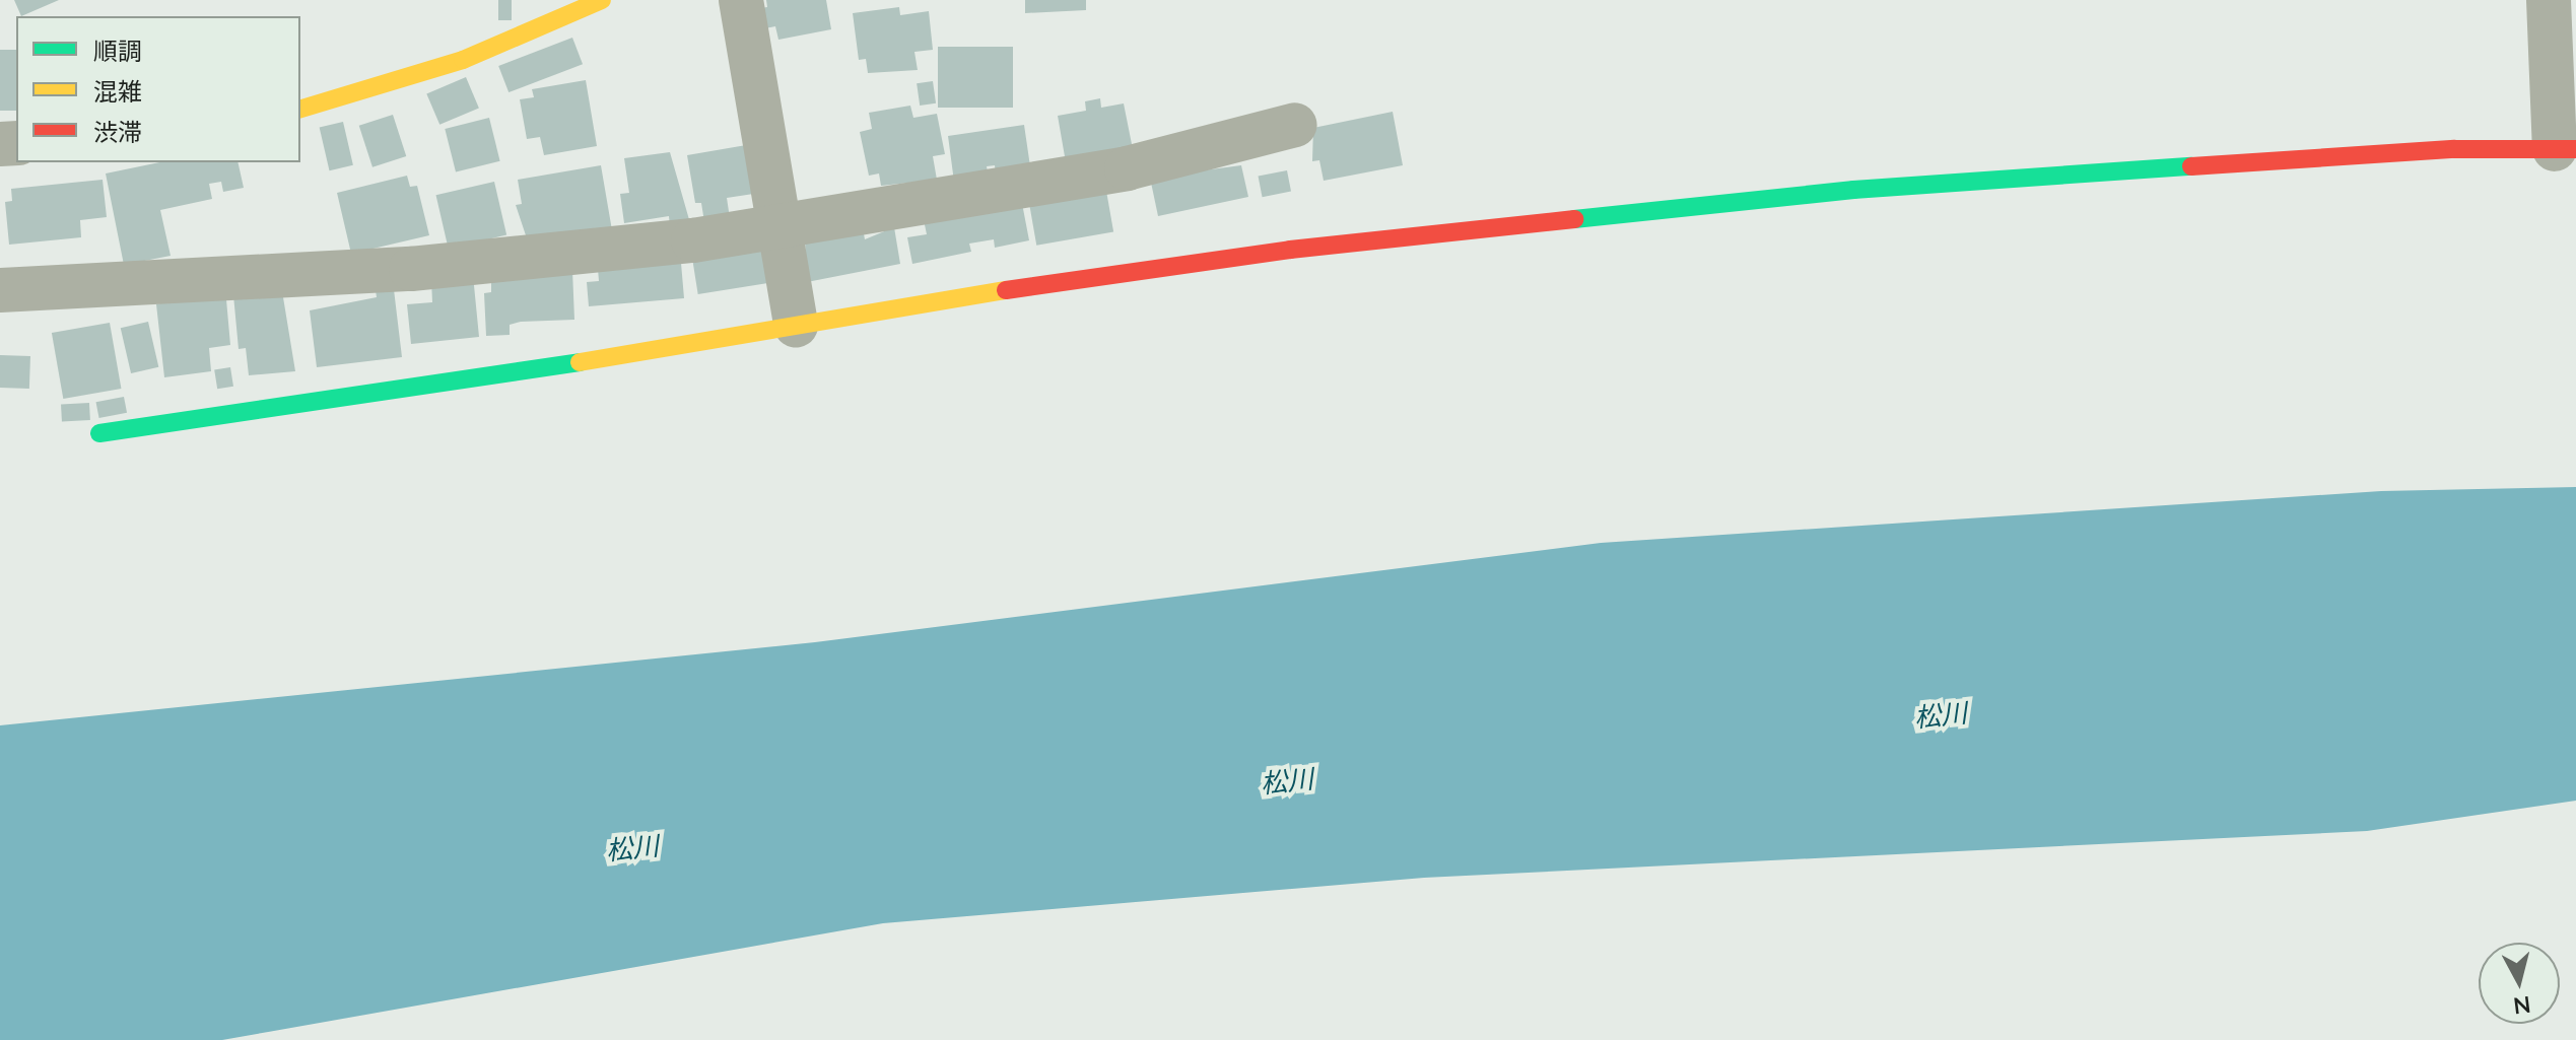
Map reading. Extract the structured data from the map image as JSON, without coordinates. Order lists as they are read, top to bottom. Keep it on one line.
{"water":["松川"],"legend":["順調","混雑","渋滞"],"north":"bottom"}
